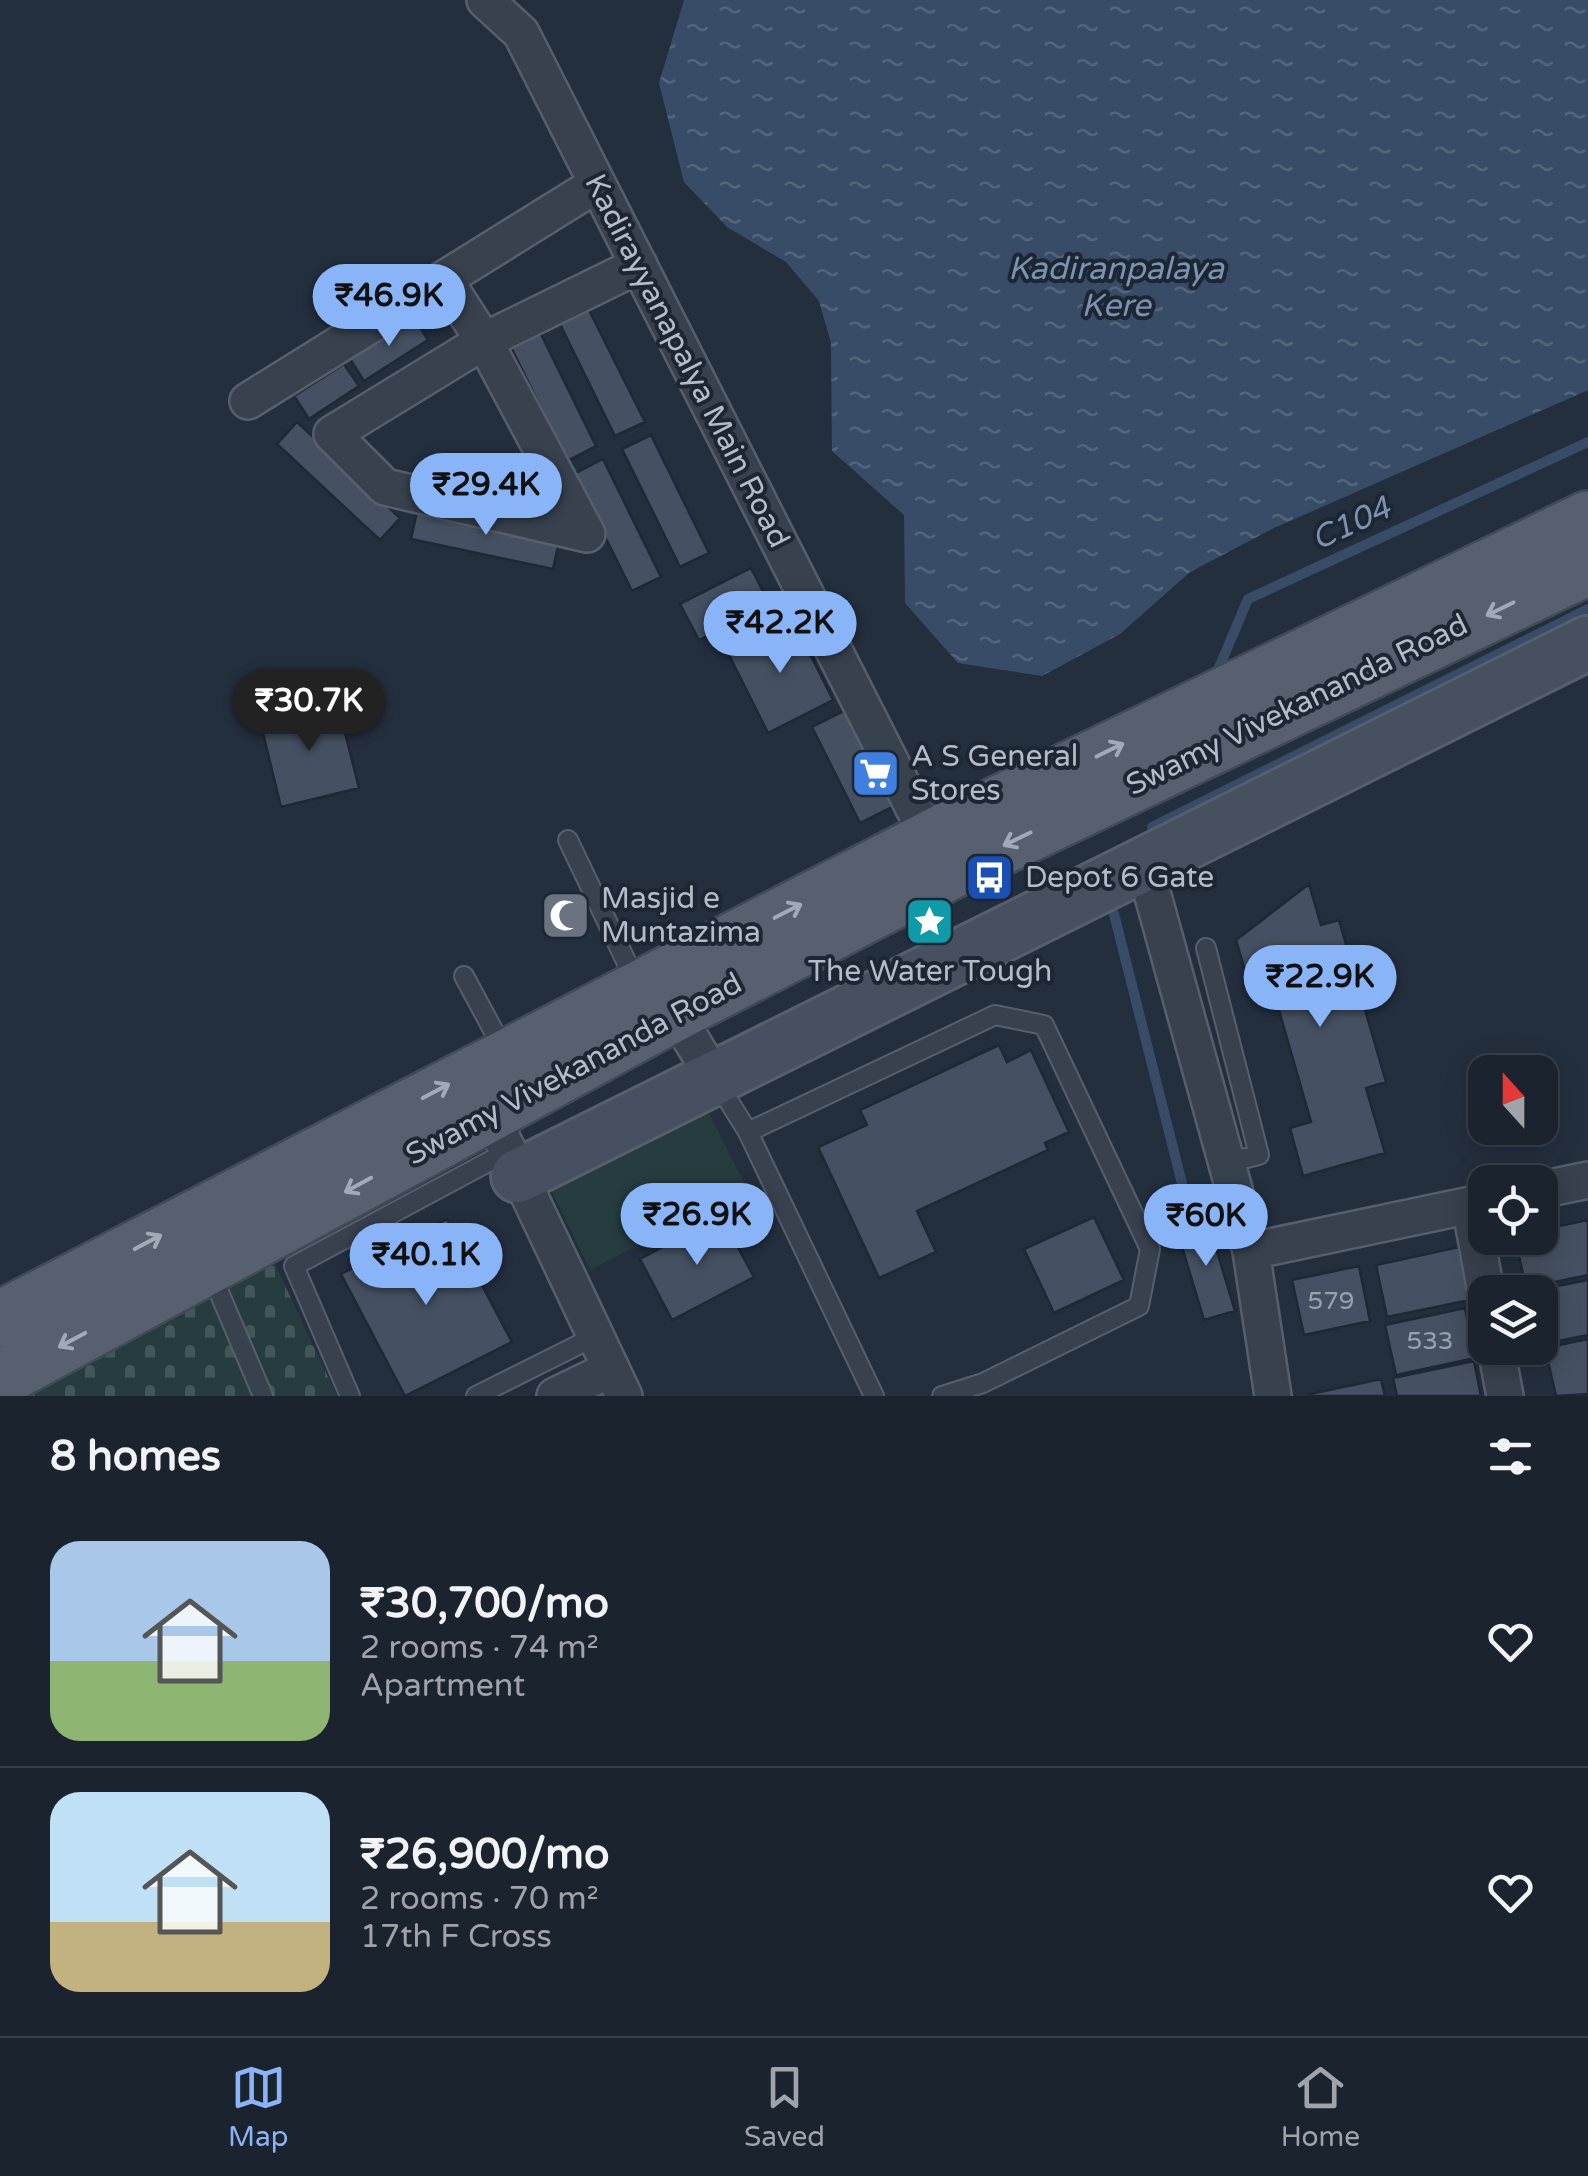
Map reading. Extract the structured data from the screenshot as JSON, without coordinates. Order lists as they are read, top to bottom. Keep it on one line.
{"streets":{"main road":["Swamy Vivekananda Road"],"street":["Kadirayyanapalya Main Road"]},"crossings":[["Kadirayyanapalya Main Road","Swamy Vivekananda Road"]],"water":["Kadiranpalaya Kere","C104"],"places":{"supermarket":["A S General Stores"],"bus stop":["Depot 6 Gate"],"mosque":["Masjid e Muntazima"],"place":["The Water Tough"]},"house_numbers":["579","533"],"north":"top","page":{"price":["₹46.9K","₹29.4K","₹42.2K","₹30.7K","₹22.9K","₹26.9K","₹60K","₹40.1K"],"heading":"8 homes","list":[{"name":"₹30,700/mo","note":"2 rooms · 74 m² · Apartment"},{"name":"₹26,900/mo","note":"2 rooms · 70 m² · 17th F Cross"}],"tabs":["Map","Saved","Home"]}}
